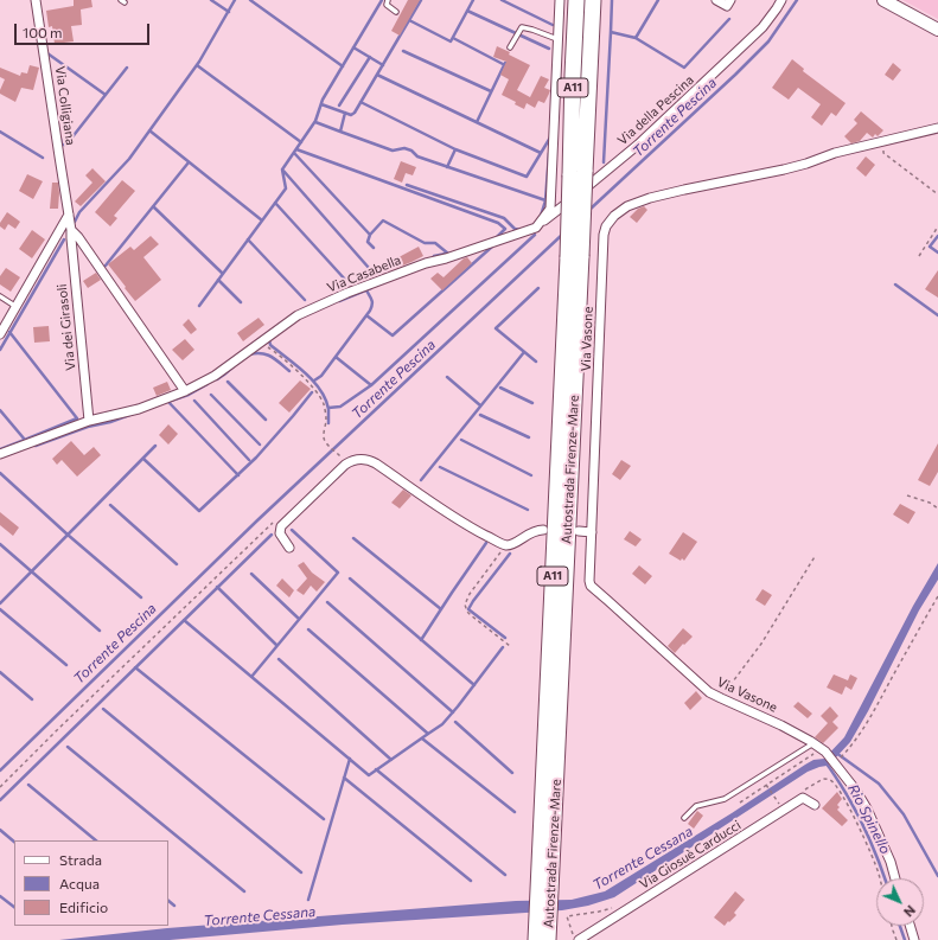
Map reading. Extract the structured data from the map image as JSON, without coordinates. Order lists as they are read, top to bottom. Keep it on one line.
{"streets":{"highway":["A11","Autostrada Firenze-Mare"],"street":["Via Colligiana","Via della Pescina","Via Casabella","Via dei Girasoli","Via Vasone","Via Giosuè Carducci"]},"crossings":[["Via Colligiana","Via dei Girasoli"],["Via della Pescina","Via Casabella"],["Via Casabella","Via dei Girasoli"]],"water":["Torrente Pescina","Rio Spinello","Torrente Cessana"],"legend":["Strada","Acqua","Edificio"],"scale_bar":"100 m","north":"bottom right"}
